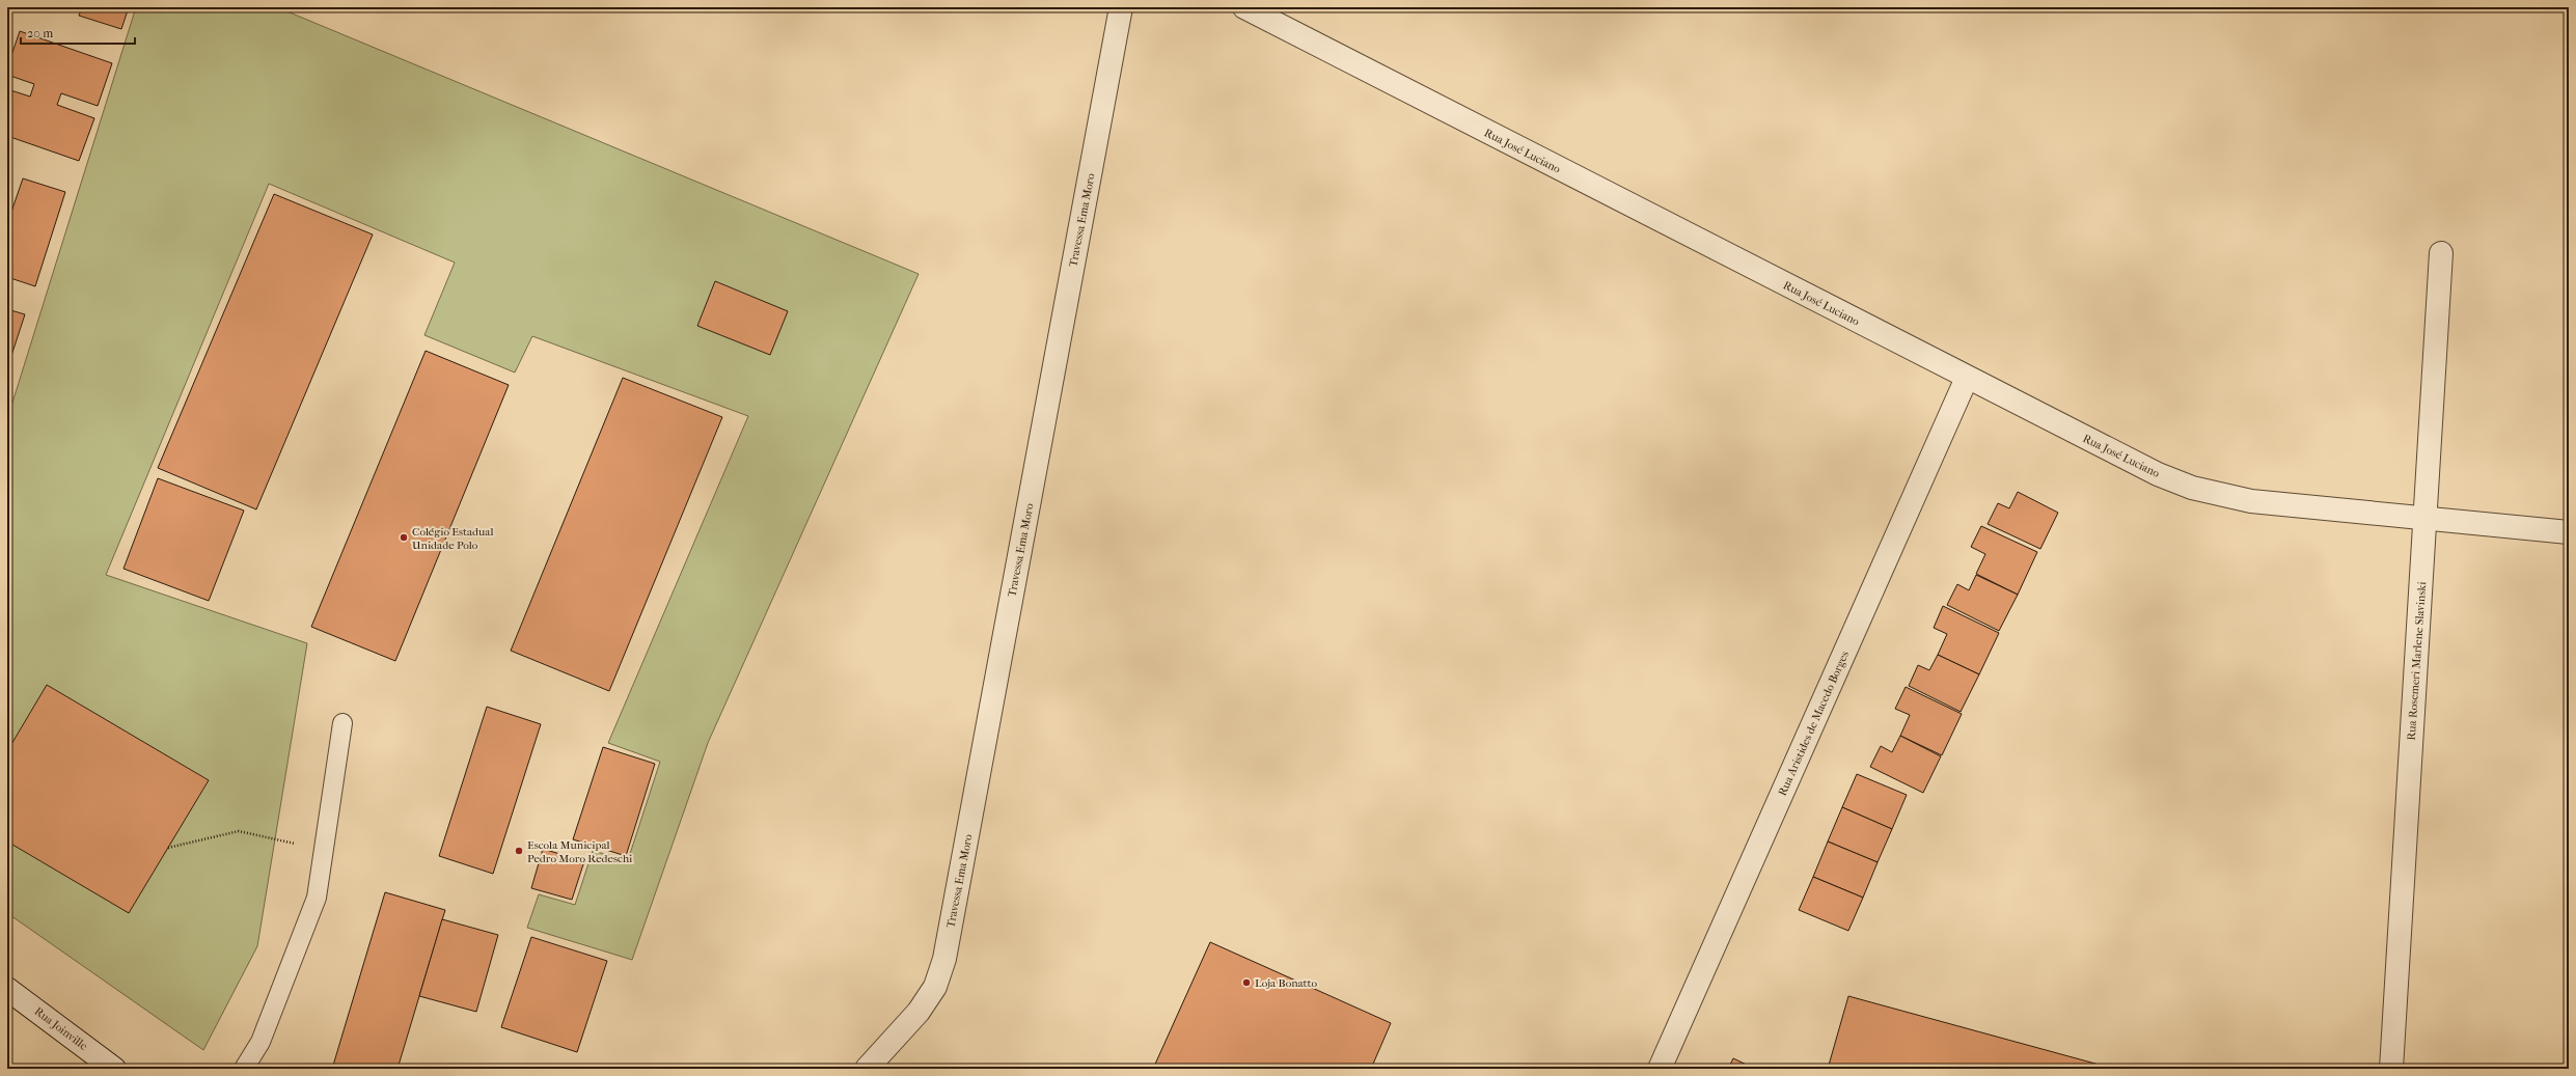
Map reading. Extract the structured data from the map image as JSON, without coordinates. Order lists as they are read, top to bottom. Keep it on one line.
{"streets":{"street":["Rua José Luciano","Travessa Ema Moro","Rua Rosemeri Marlene Slavinski","Rua Aristides de Macedo Borges","Rua Joinville"]},"crossings":[["Rua José Luciano","Rua Rosemeri Marlene Slavinski"],["Rua José Luciano","Rua Aristides de Macedo Borges"]],"places":["Colégio Estadual Unidade Polo","Escola Municipal Pedro Moro Redeschi","Loja Bonatto"],"scale_bar":"20 m"}
